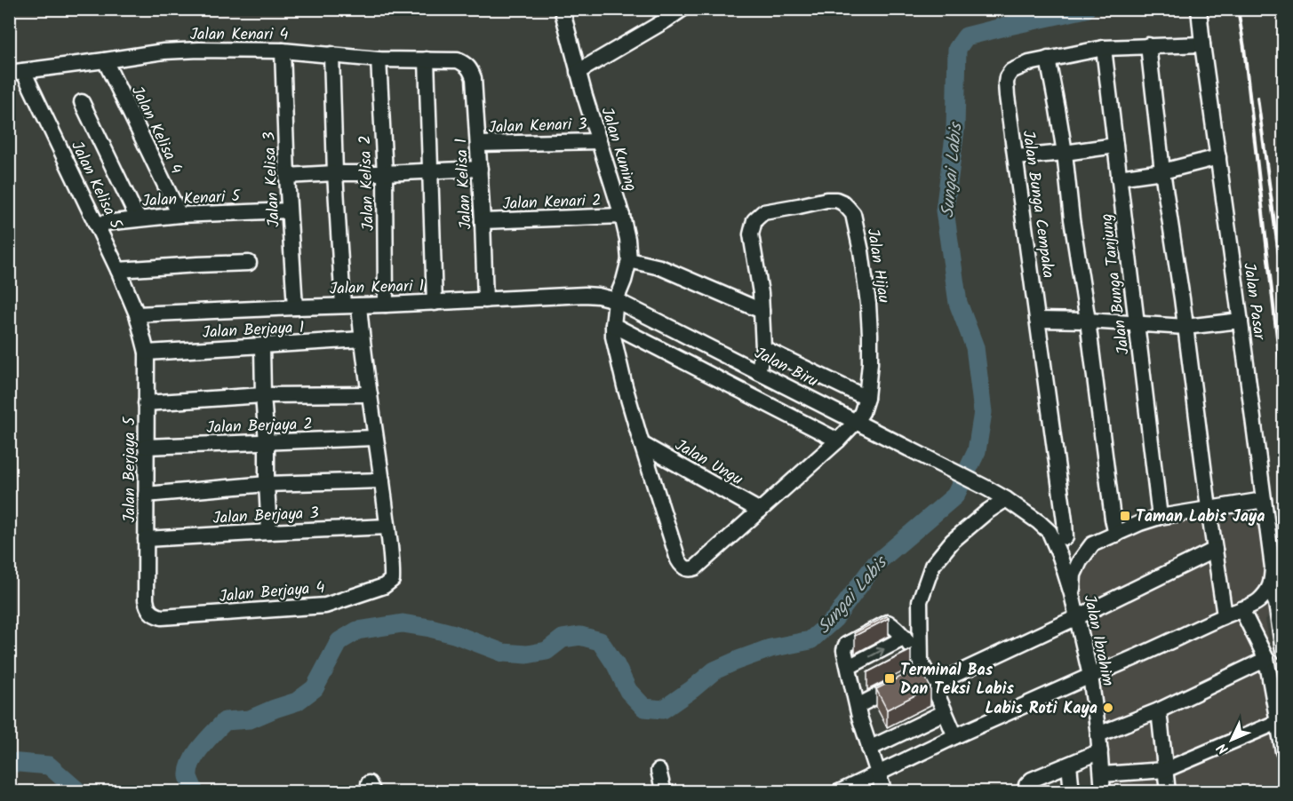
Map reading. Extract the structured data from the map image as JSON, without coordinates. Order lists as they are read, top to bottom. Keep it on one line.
{"streets":{"street":["Jalan Kenari 4","Jalan Kenari 3","Jalan Kelisa 4","Jalan Kuning","Jalan Kelisa 3","Jalan Kelisa 2","Jalan Kelisa 1","Jalan Kelisa 5","Jalan Kenari 5","Jalan Kenari 2","Jalan Bunga Cempaka","Jalan Hijau","Jalan Bunga Tanjung","Jalan Kenari 1","Jalan Pasar","Jalan Berjaya 1","Jalan Biru","Jalan Berjaya 2","Jalan Ungu","Jalan Berjaya 5","Jalan Berjaya 3","Jalan Berjaya 4","Jalan Ibrahim"]},"crossings":[["Jalan Kenari 4","Jalan Kelisa 4"],["Jalan Kenari 4","Jalan Kelisa 3"],["Jalan Kenari 4","Jalan Kelisa 2"],["Jalan Kenari 4","Jalan Kelisa 1"],["Jalan Kenari 4","Jalan Kelisa 5"],["Jalan Kenari 3","Jalan Kuning"],["Jalan Kenari 3","Jalan Kelisa 1"],["Jalan Kelisa 4","Jalan Kenari 5"],["Jalan Kuning","Jalan Kenari 2"],["Jalan Kuning","Jalan Hijau"],["Jalan Kuning","Jalan Kenari 1"],["Jalan Kuning","Jalan Biru"],["Jalan Kuning","Jalan Ungu"],["Jalan Kelisa 3","Jalan Kenari 5"],["Jalan Kelisa 3","Jalan Kenari 1"],["Jalan Kelisa 2","Jalan Kenari 1"],["Jalan Kelisa 1","Jalan Kenari 2"],["Jalan Kelisa 1","Jalan Kenari 1"],["Jalan Kelisa 5","Jalan Kenari 5"],["Jalan Kelisa 5","Jalan Kenari 1"],["Jalan Kelisa 5","Jalan Berjaya 5"],["Jalan Bunga Cempaka","Jalan Bunga Tanjung"],["Jalan Bunga Cempaka","Jalan Pasar"],["Jalan Hijau","Jalan Biru"],["Jalan Hijau","Jalan Ungu"],["Jalan Kenari 1","Jalan Biru"],["Jalan Kenari 1","Jalan Berjaya 5"],["Jalan Berjaya 1","Jalan Berjaya 5"],["Jalan Berjaya 2","Jalan Berjaya 5"],["Jalan Berjaya 5","Jalan Berjaya 3"],["Jalan Berjaya 5","Jalan Berjaya 4"],["Jalan Berjaya 3","Jalan Berjaya 4"]],"water":["Sungai Labis"],"places":{"transit":["Taman Labis Jaya","Terminal Bas Dan Teksi Labis"],"other":["Labis Roti Kaya"]},"north":"bottom left"}
